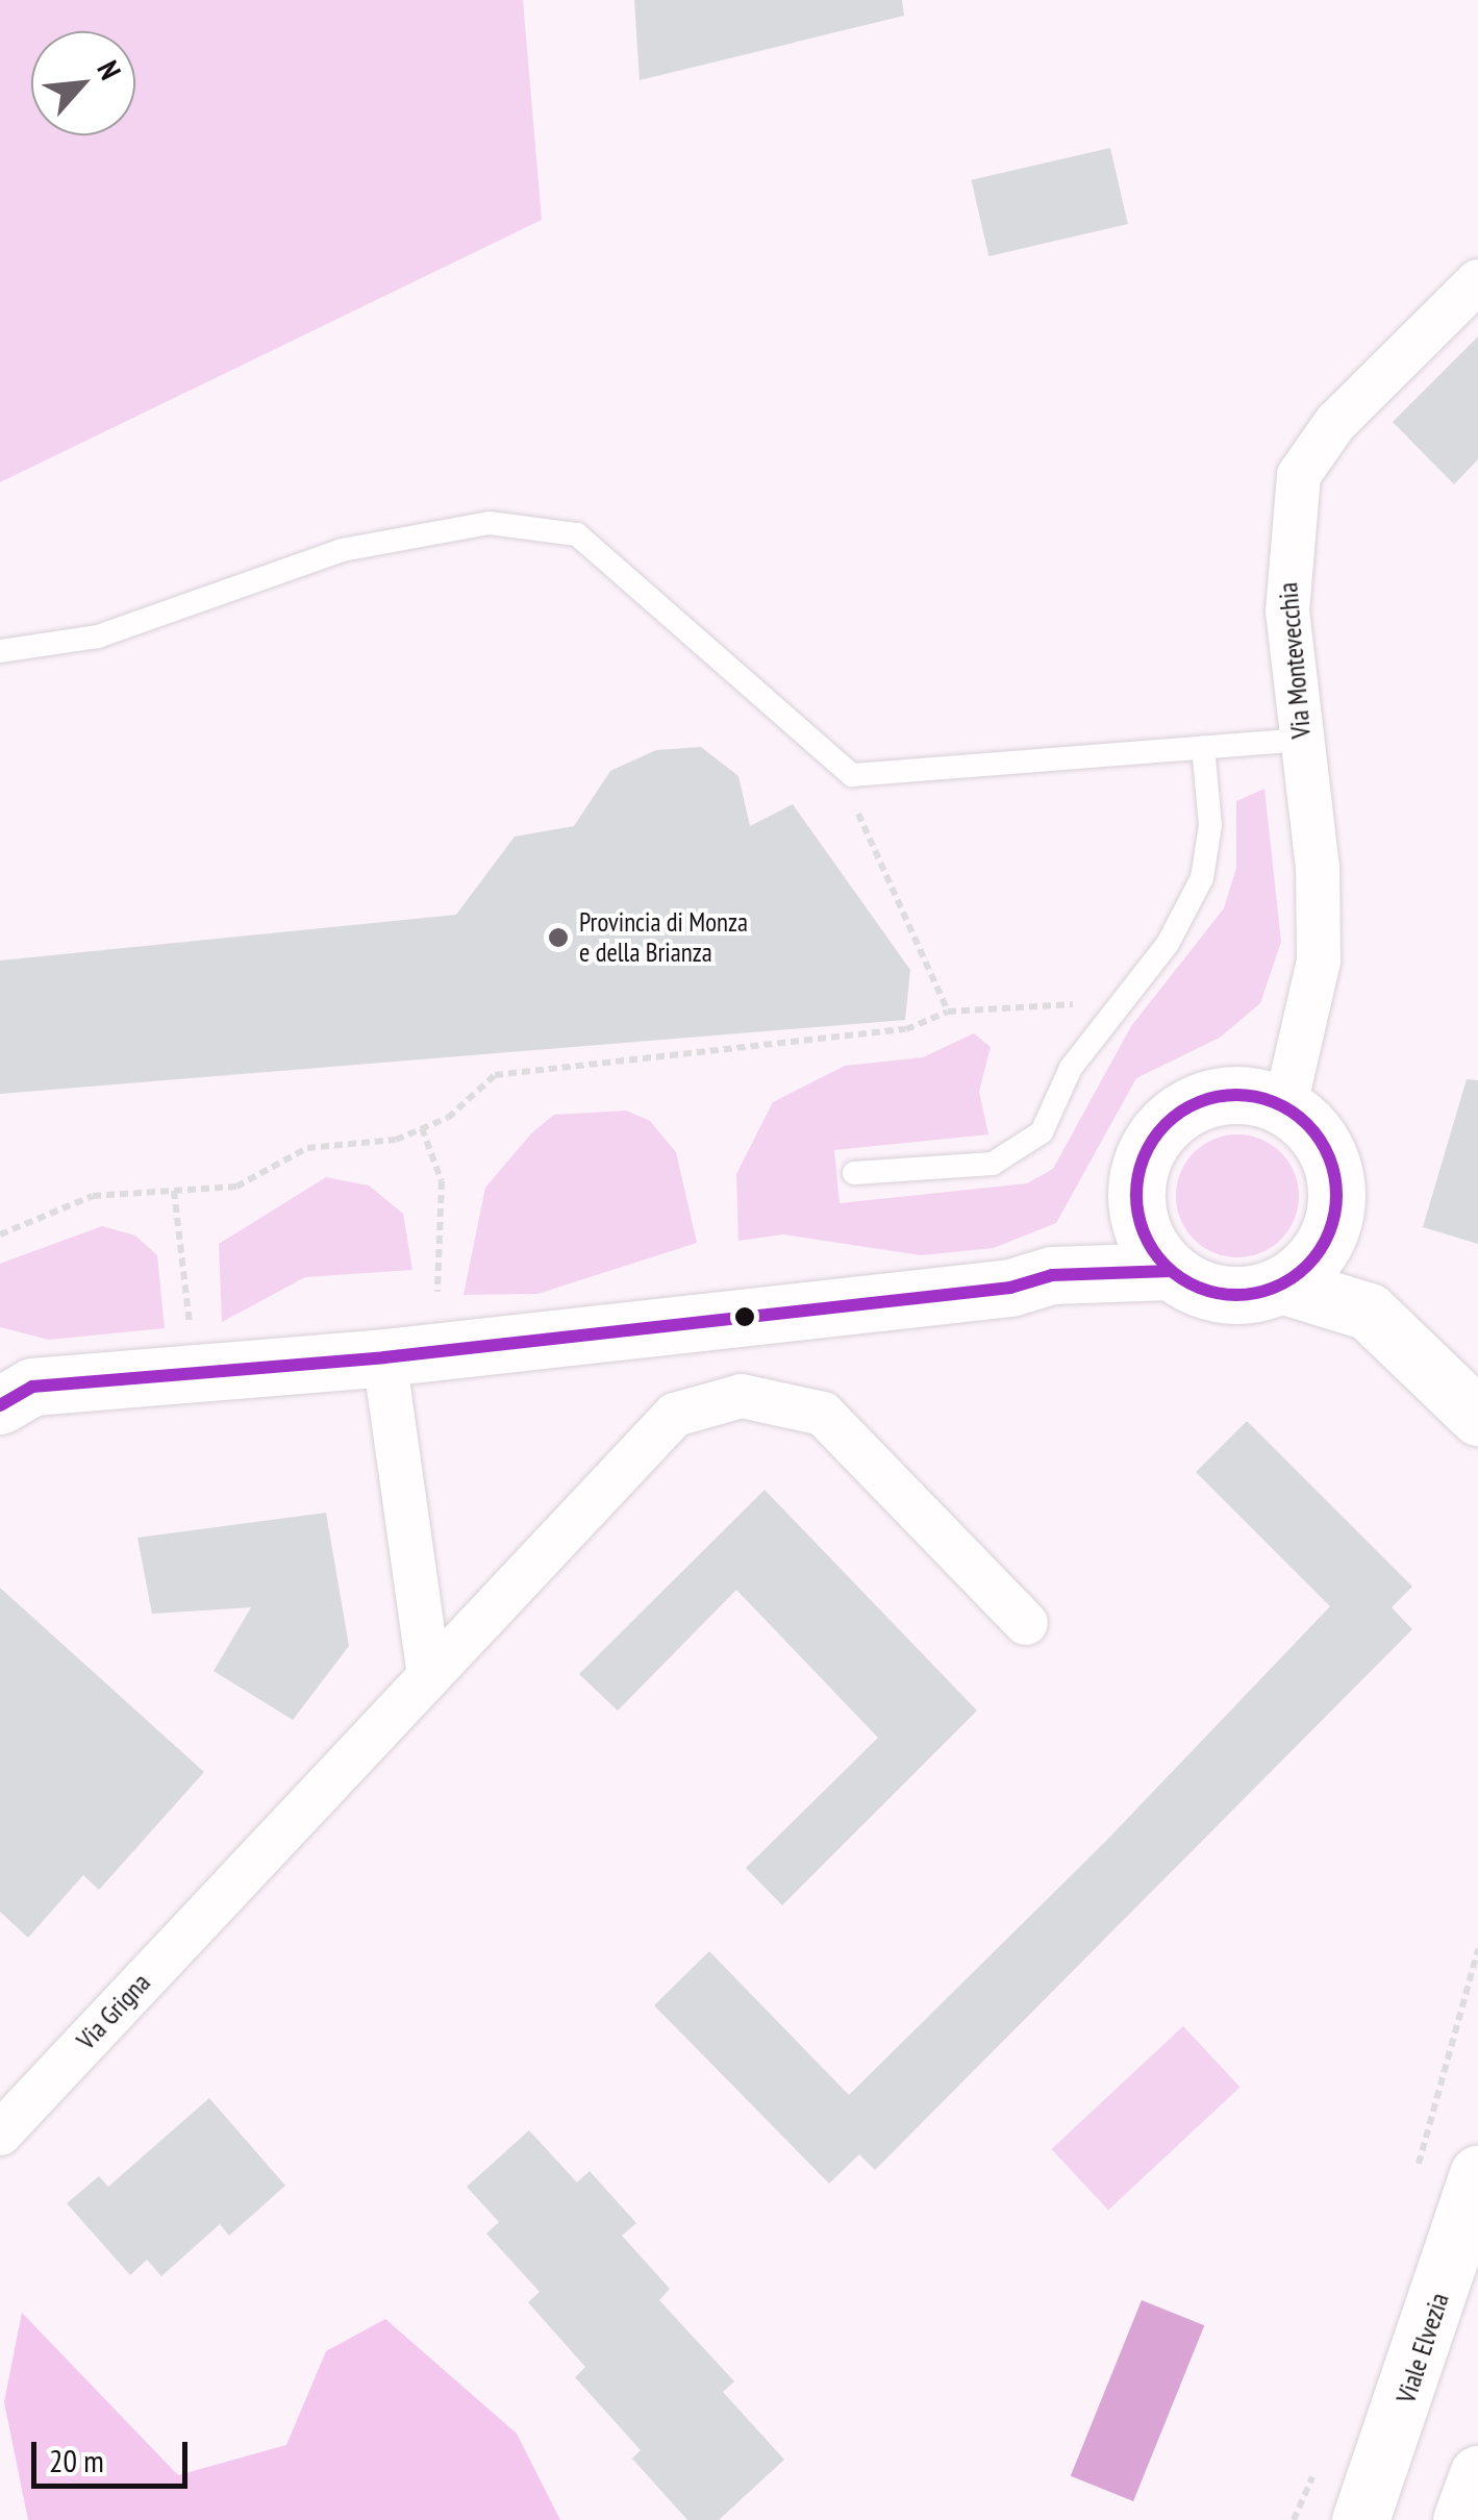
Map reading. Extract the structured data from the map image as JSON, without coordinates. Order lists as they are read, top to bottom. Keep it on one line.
{"streets":{"street":["Via Montevecchia","Via Grigna","Viale Elvezia"]},"places":["Provincia di Monza e della Brianza"],"scale_bar":"20 m","north":"top right"}
